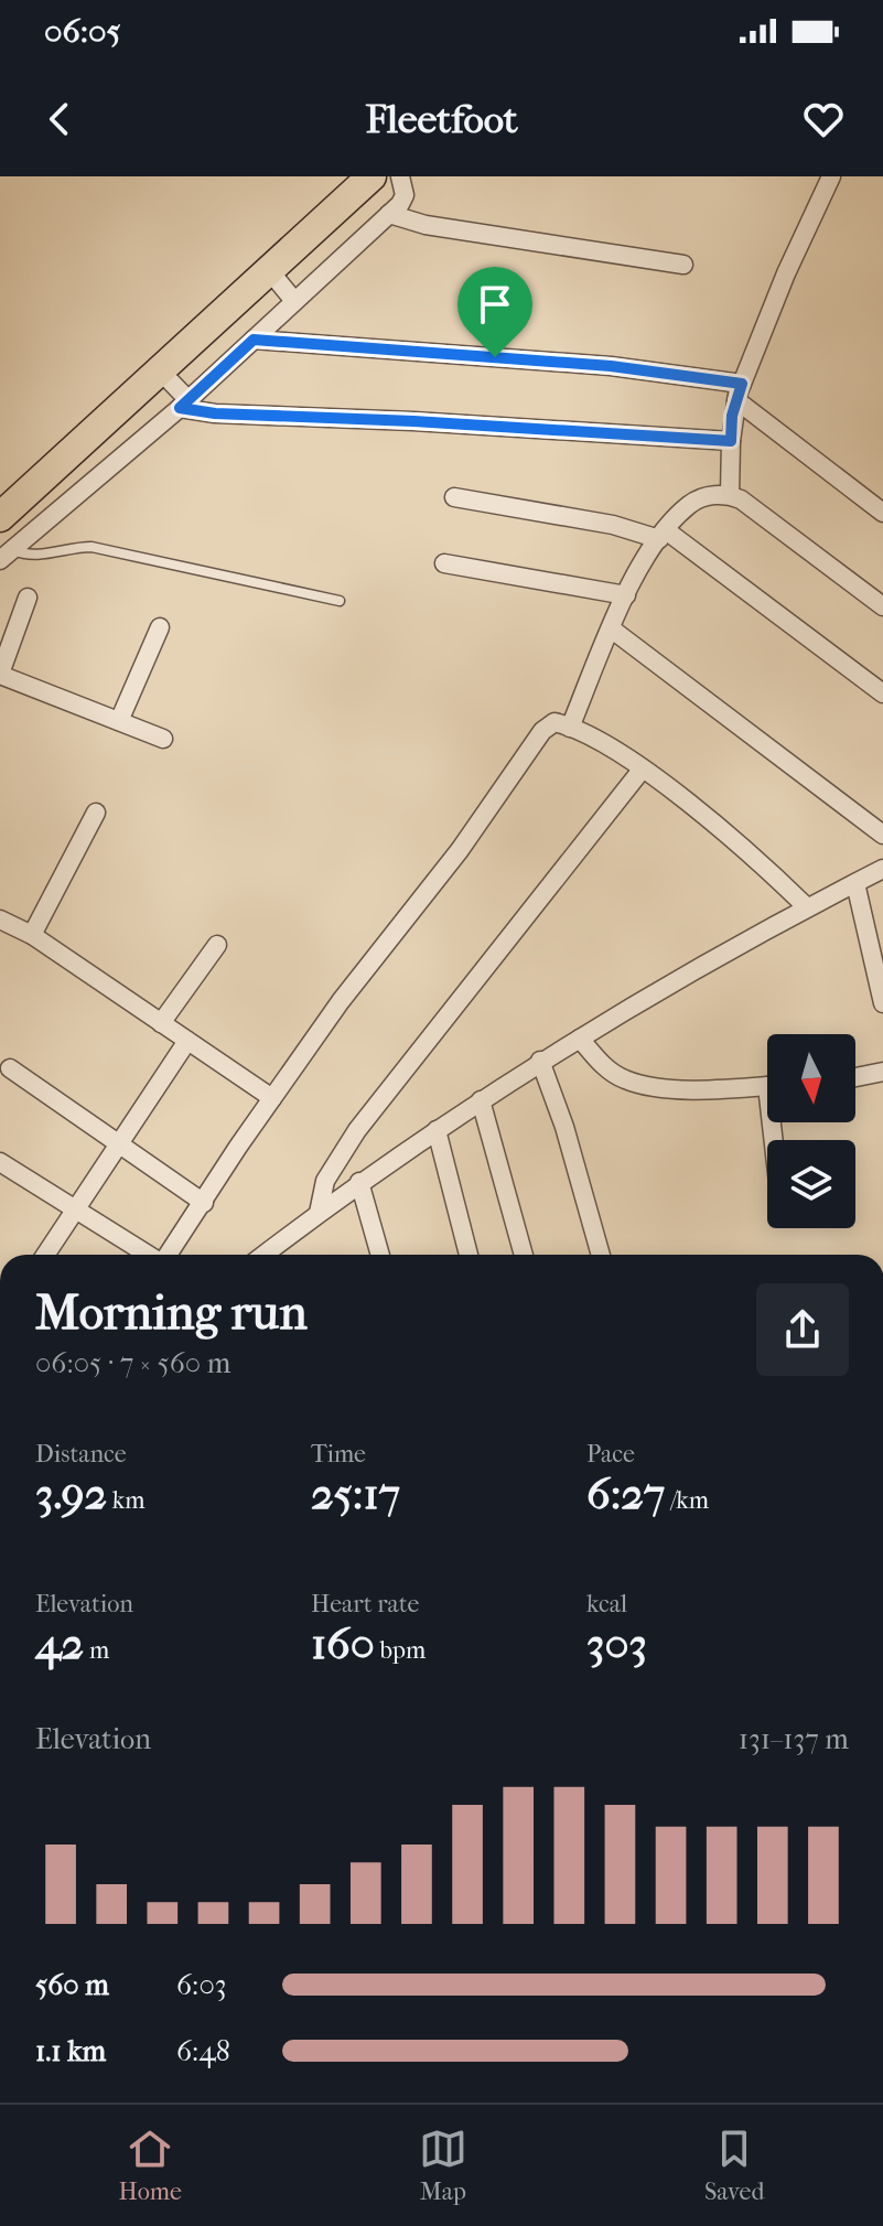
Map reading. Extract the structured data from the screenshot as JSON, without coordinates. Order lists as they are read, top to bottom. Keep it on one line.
{"north":"bottom","page":{"status":"06:05","header":"Fleetfoot","heading":["Morning run","06:05 · 7 × 560 m"],"stats":[["Distance","3.92 km"],["Time","25:17"],["Pace","6:27 /km"],["Elevation","42 m"],["Heart rate","160 bpm"],["kcal","303"]],"chart":["Elevation","131–137 m"],"list":[{"name":"560 m","note":"6:03"},{"name":"1.1 km","note":"6:48"}],"tabs":["Home","Map","Saved"]}}
